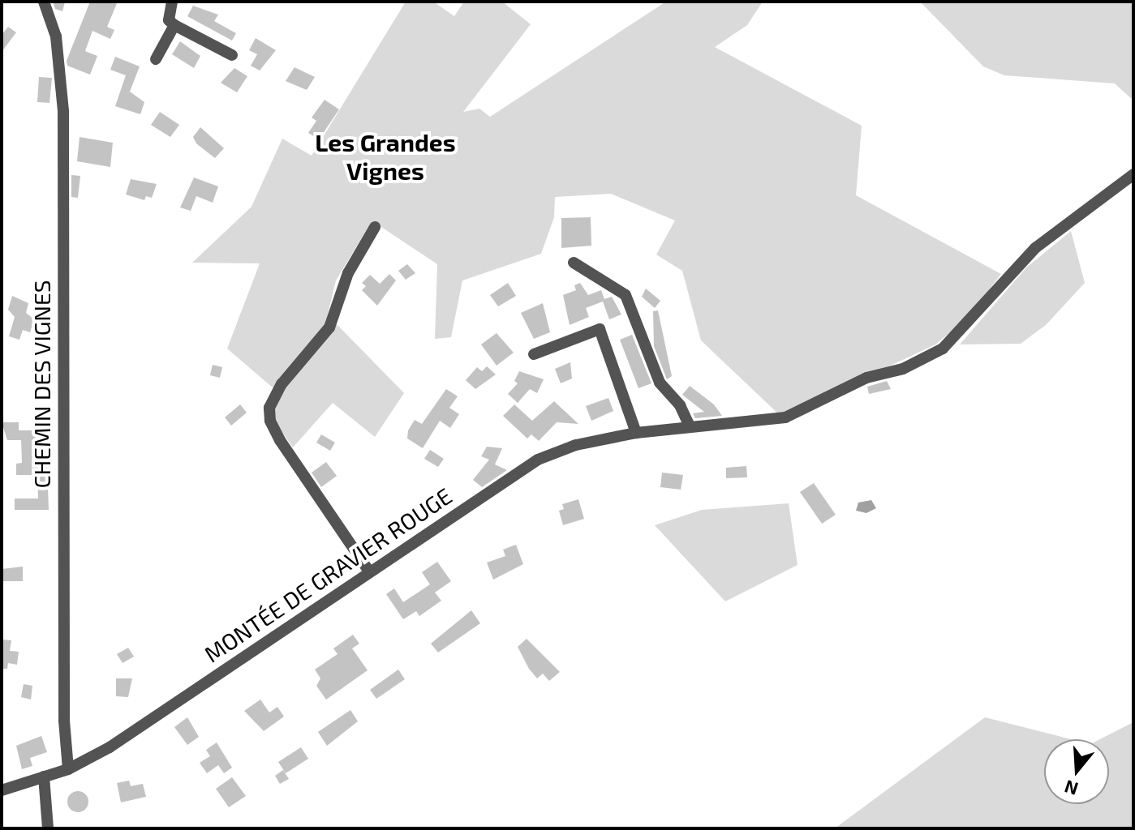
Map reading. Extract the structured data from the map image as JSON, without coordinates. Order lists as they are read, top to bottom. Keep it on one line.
{"streets":{"street":["CHEMIN DES VIGNES","MONTÉE DE GRAVIER ROUGE"]},"crossings":[["CHEMIN DES VIGNES","MONTÉE DE GRAVIER ROUGE"]],"districts":["Les Grandes Vignes"],"north":"bottom"}
